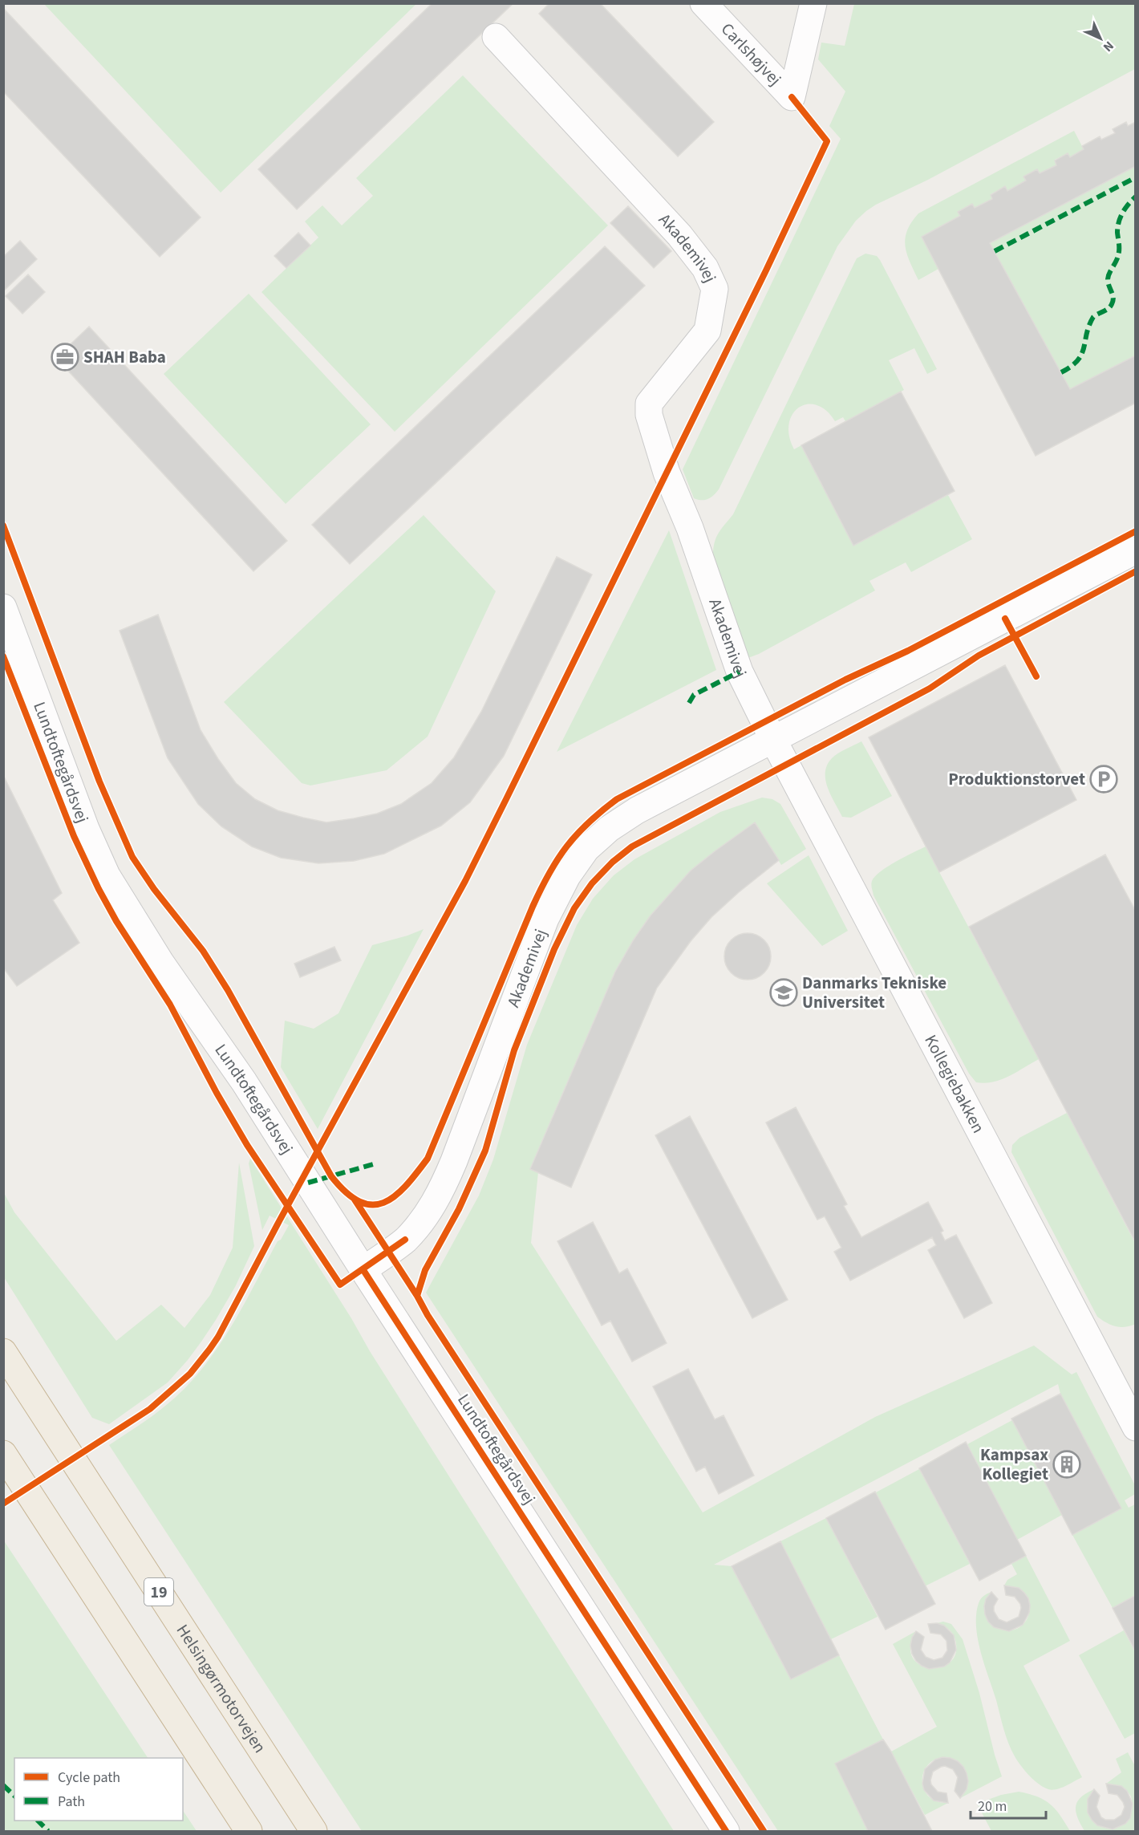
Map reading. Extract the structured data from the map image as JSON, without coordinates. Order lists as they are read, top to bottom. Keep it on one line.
{"streets":{"highway":["19","Helsingørmotorvejen"],"street":["Carlshøjvej","Akademivej","Lundtoftegårdsvej","Kollegiebakken"]},"crossings":[["Akademivej","Lundtoftegårdsvej"],["Akademivej","Kollegiebakken"]],"places":{"office":["SHAH Baba"],"parking":["Produktionstorvet"],"school or university":["Danmarks Tekniske Universitet"],"building":["Kampsax Kollegiet"]},"legend":["Cycle path","Path"],"scale_bar":"20 m","north":"bottom right"}
